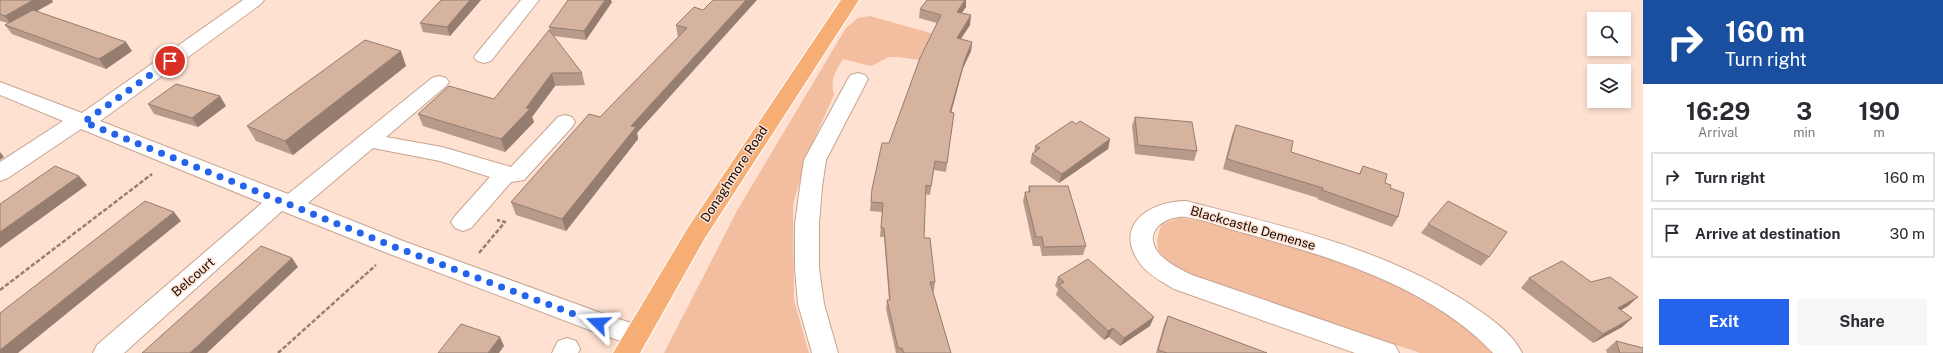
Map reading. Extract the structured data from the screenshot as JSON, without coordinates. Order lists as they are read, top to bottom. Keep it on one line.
{"streets":{"main road":["Donaghmore Road"],"street":["Blackcastle Demense","Belcourt"]},"page":{"turn":["160 m","Turn right"],"eta":["16:29","Arrival","3","min","190","m"],"list":[{"name":"Turn right","value":"160 m"},{"name":"Arrive at destination","value":"30 m"}],"buttons":["Exit","Share"]}}
